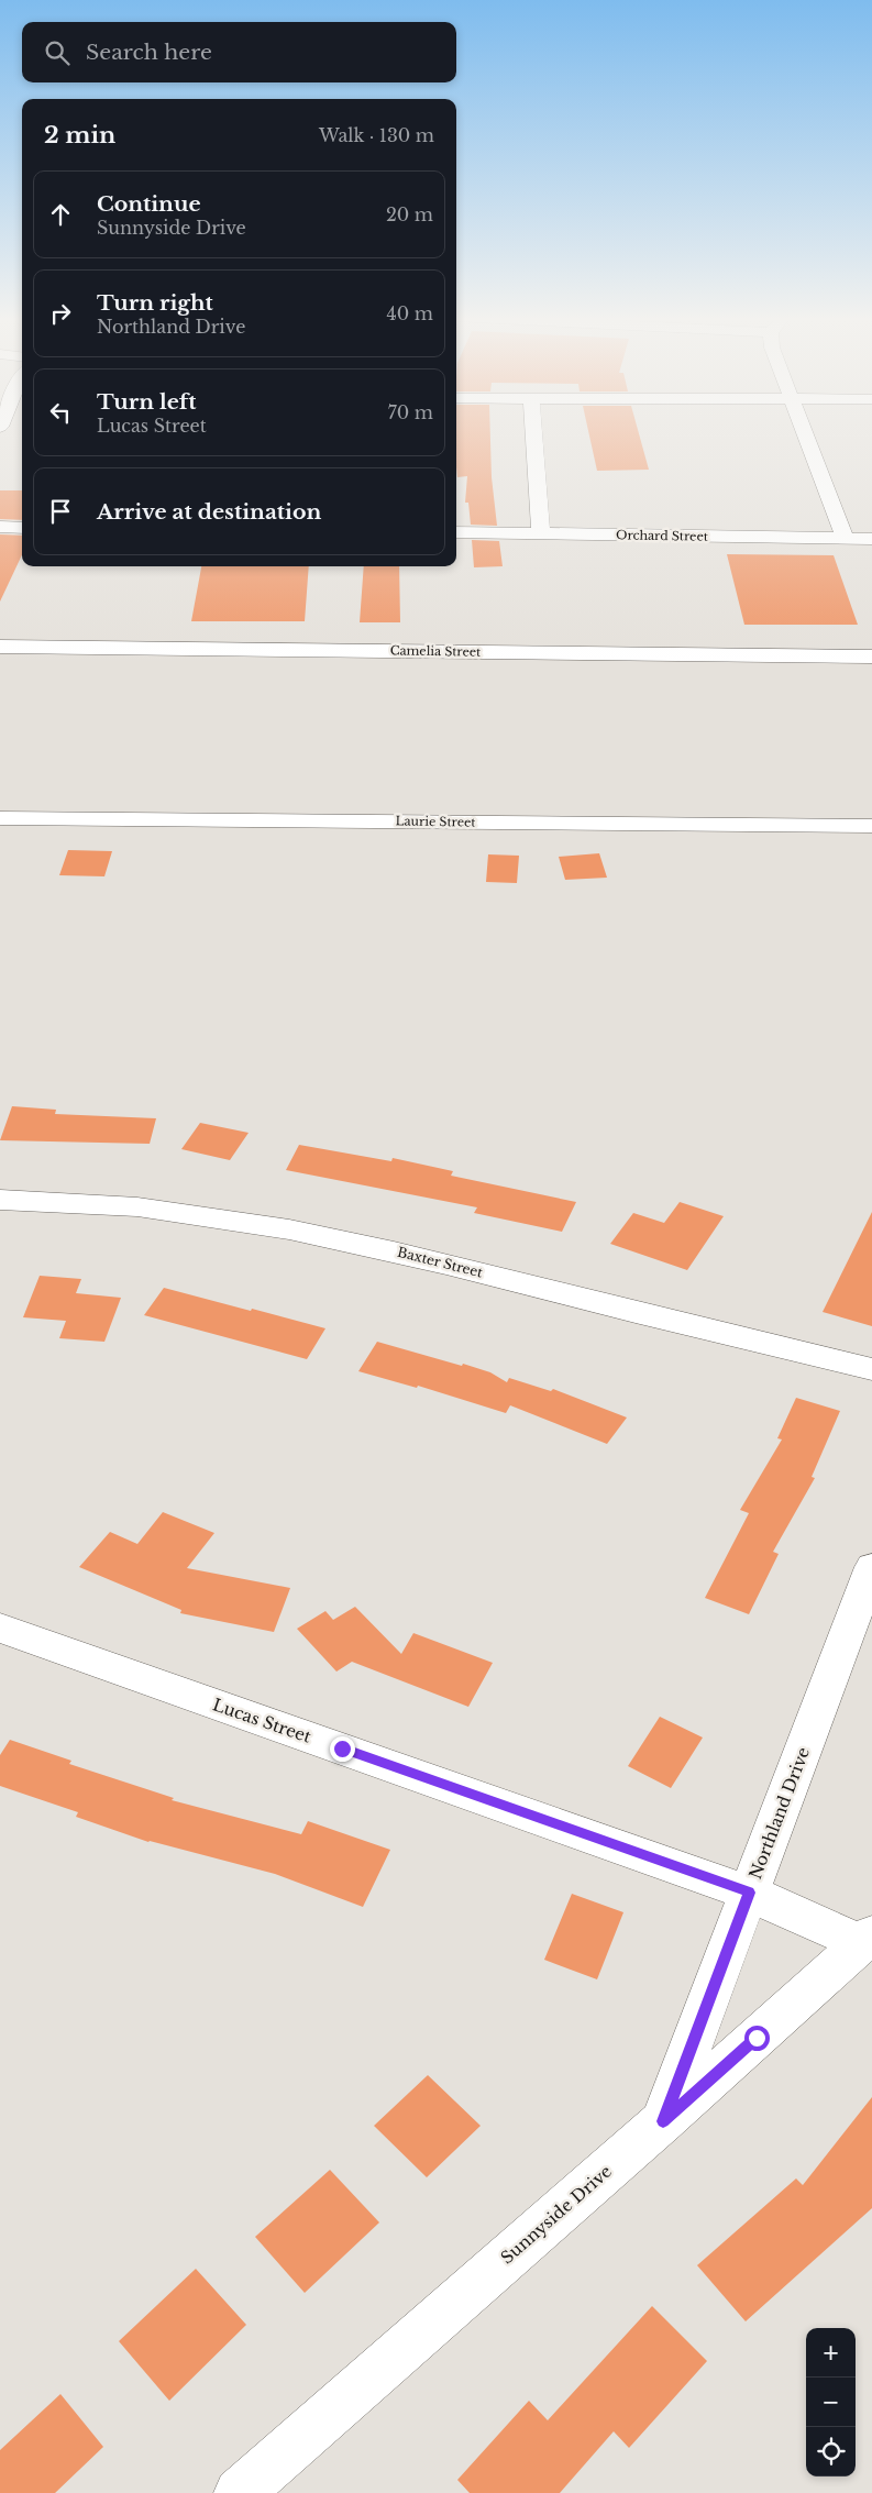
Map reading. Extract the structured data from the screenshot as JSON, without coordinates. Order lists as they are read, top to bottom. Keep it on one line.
{"streets":{"street":["Orchard Street","Camelia Street","Laurie Street","Baxter Street","Lucas Street","Northland Drive","Sunnyside Drive"]},"crossings":[["Lucas Street","Northland Drive"],["Lucas Street","Sunnyside Drive"],["Northland Drive","Sunnyside Drive"]],"page":{"search":"Search here","heading":["2 min","Walk · 130 m"],"list":[["Continue","Sunnyside Drive","20 m"],["Turn right","Northland Drive","40 m"],["Turn left","Lucas Street","70 m"],"Arrive at destination"],"map_buttons":["+","−"]}}
